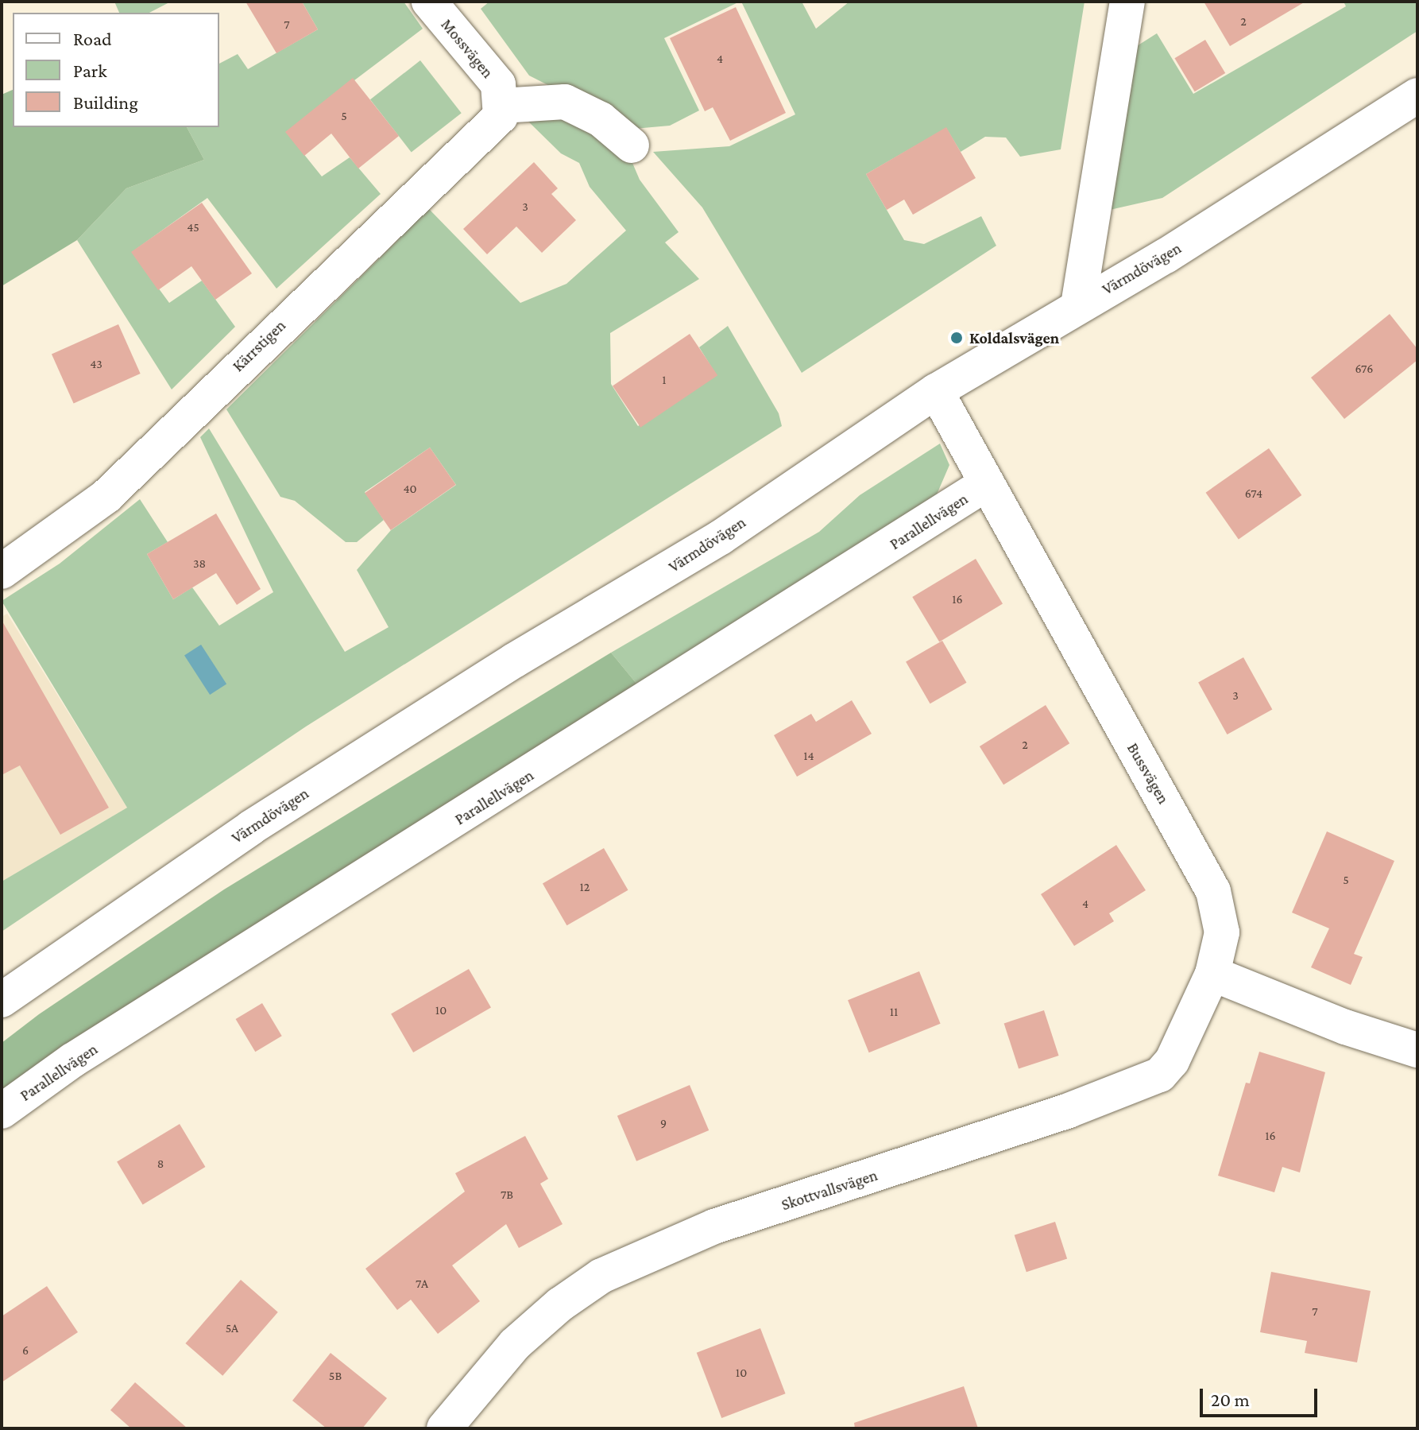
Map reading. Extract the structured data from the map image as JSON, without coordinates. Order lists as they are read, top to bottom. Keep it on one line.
{"streets":{"street":["Mossvägen","Värmdövägen","Kärrstigen","Parallellvägen","Bussvägen","Skottvallsvägen"]},"crossings":[["Mossvägen","Kärrstigen"],["Värmdövägen","Bussvägen"],["Parallellvägen","Bussvägen"],["Bussvägen","Skottvallsvägen"]],"places":["Koldalsvägen"],"house_numbers":["2","7","4","5","3","45","43","676","1","40","674","38","16","3","2","14","5","12","4","10","11","9","16","8","7B","7A","7","5A","6","10","5B"],"legend":["Road","Park","Building"],"scale_bar":"20 m"}
